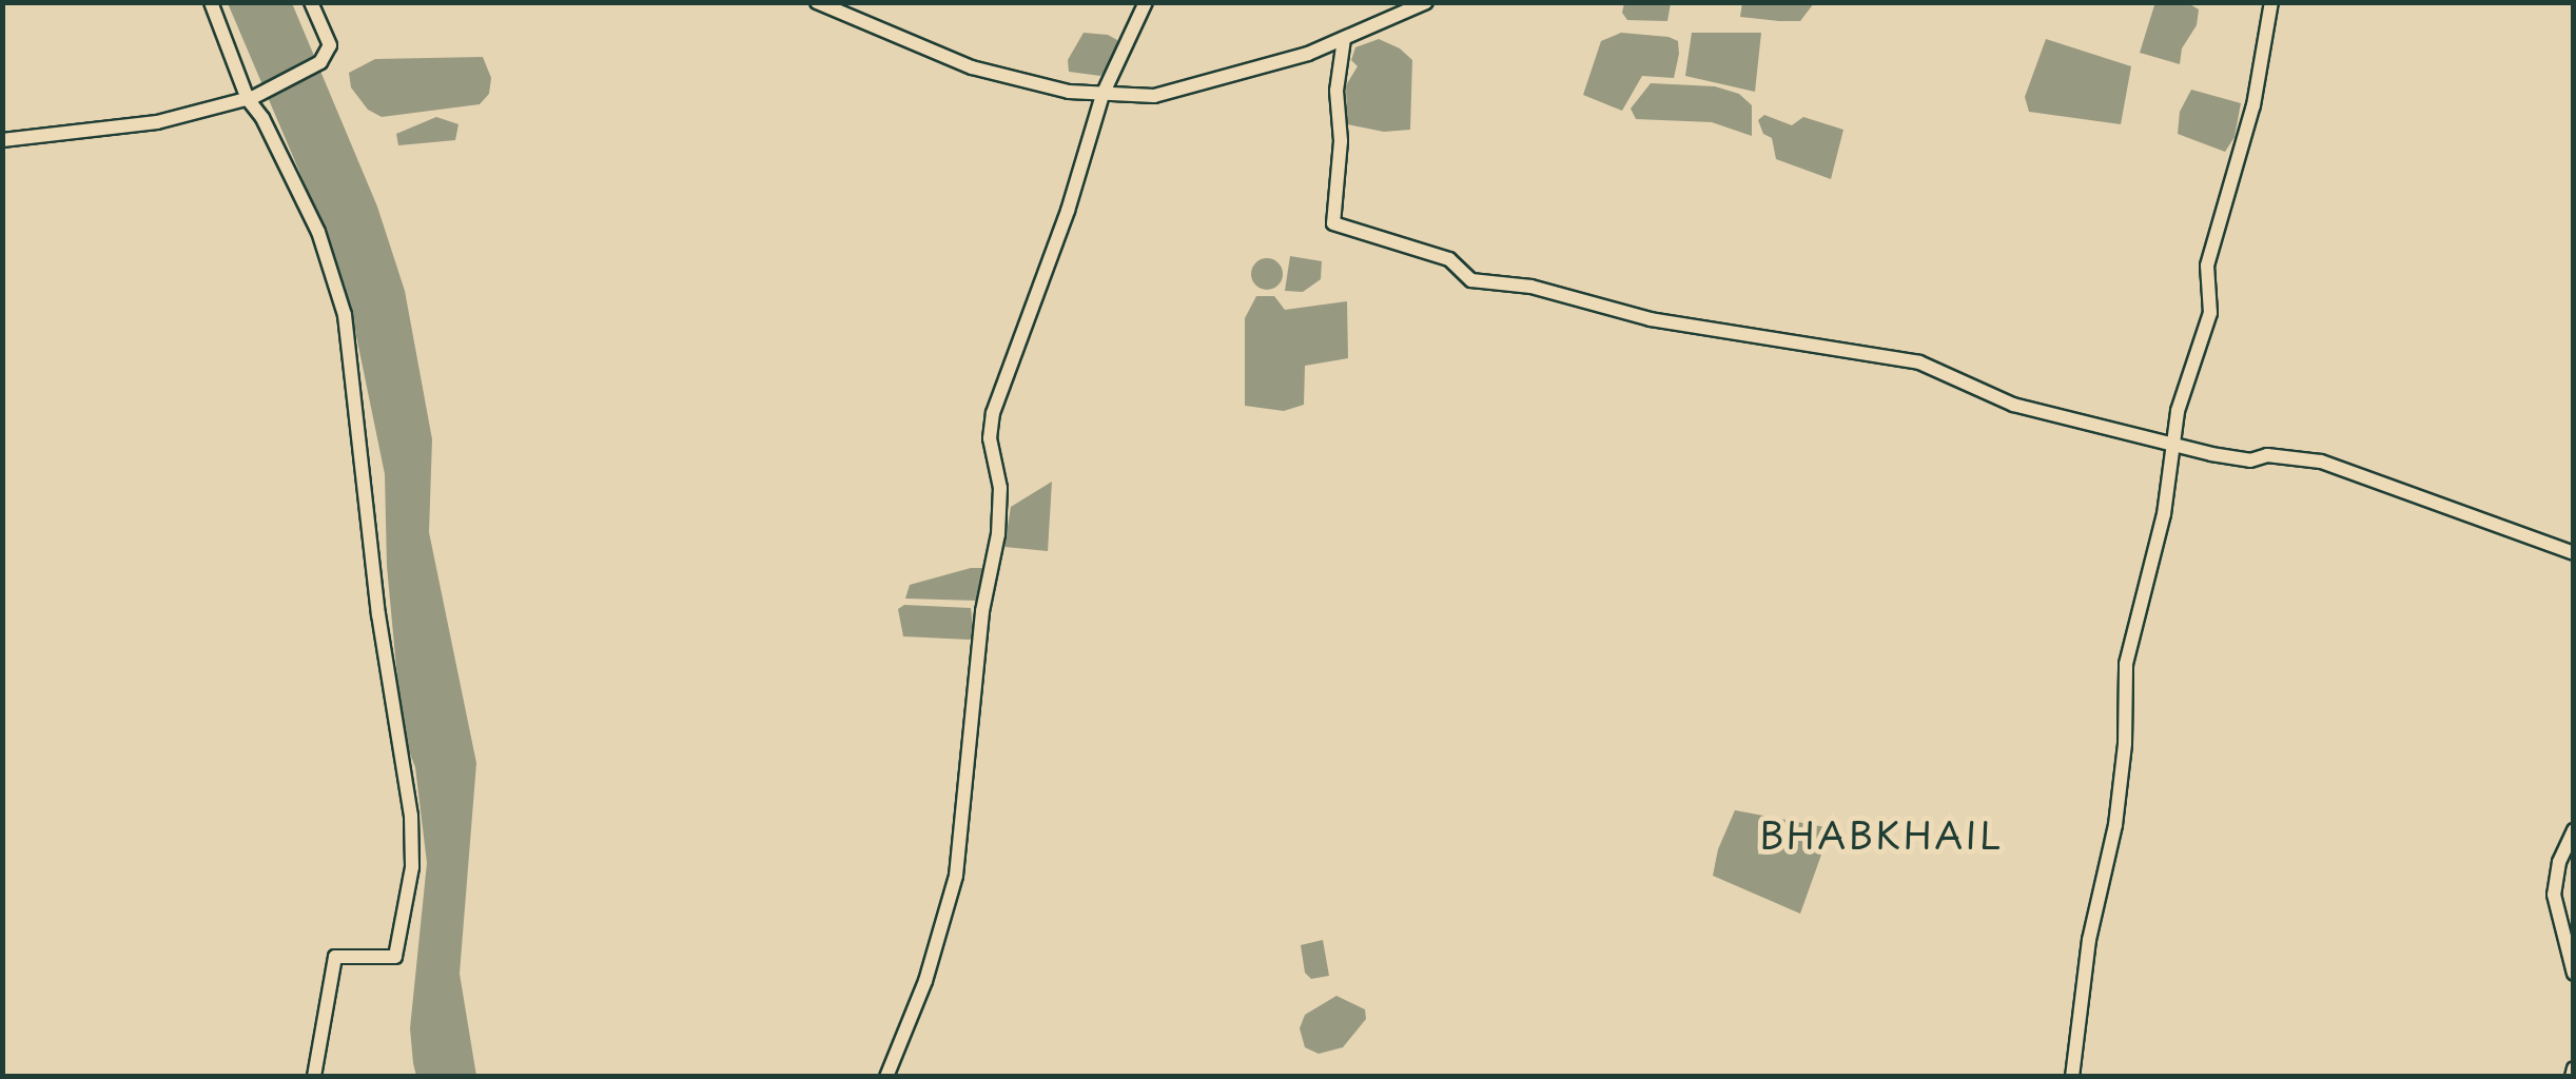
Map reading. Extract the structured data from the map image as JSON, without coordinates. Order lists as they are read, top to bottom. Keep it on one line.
{"districts":["BHABKHAIL"]}
